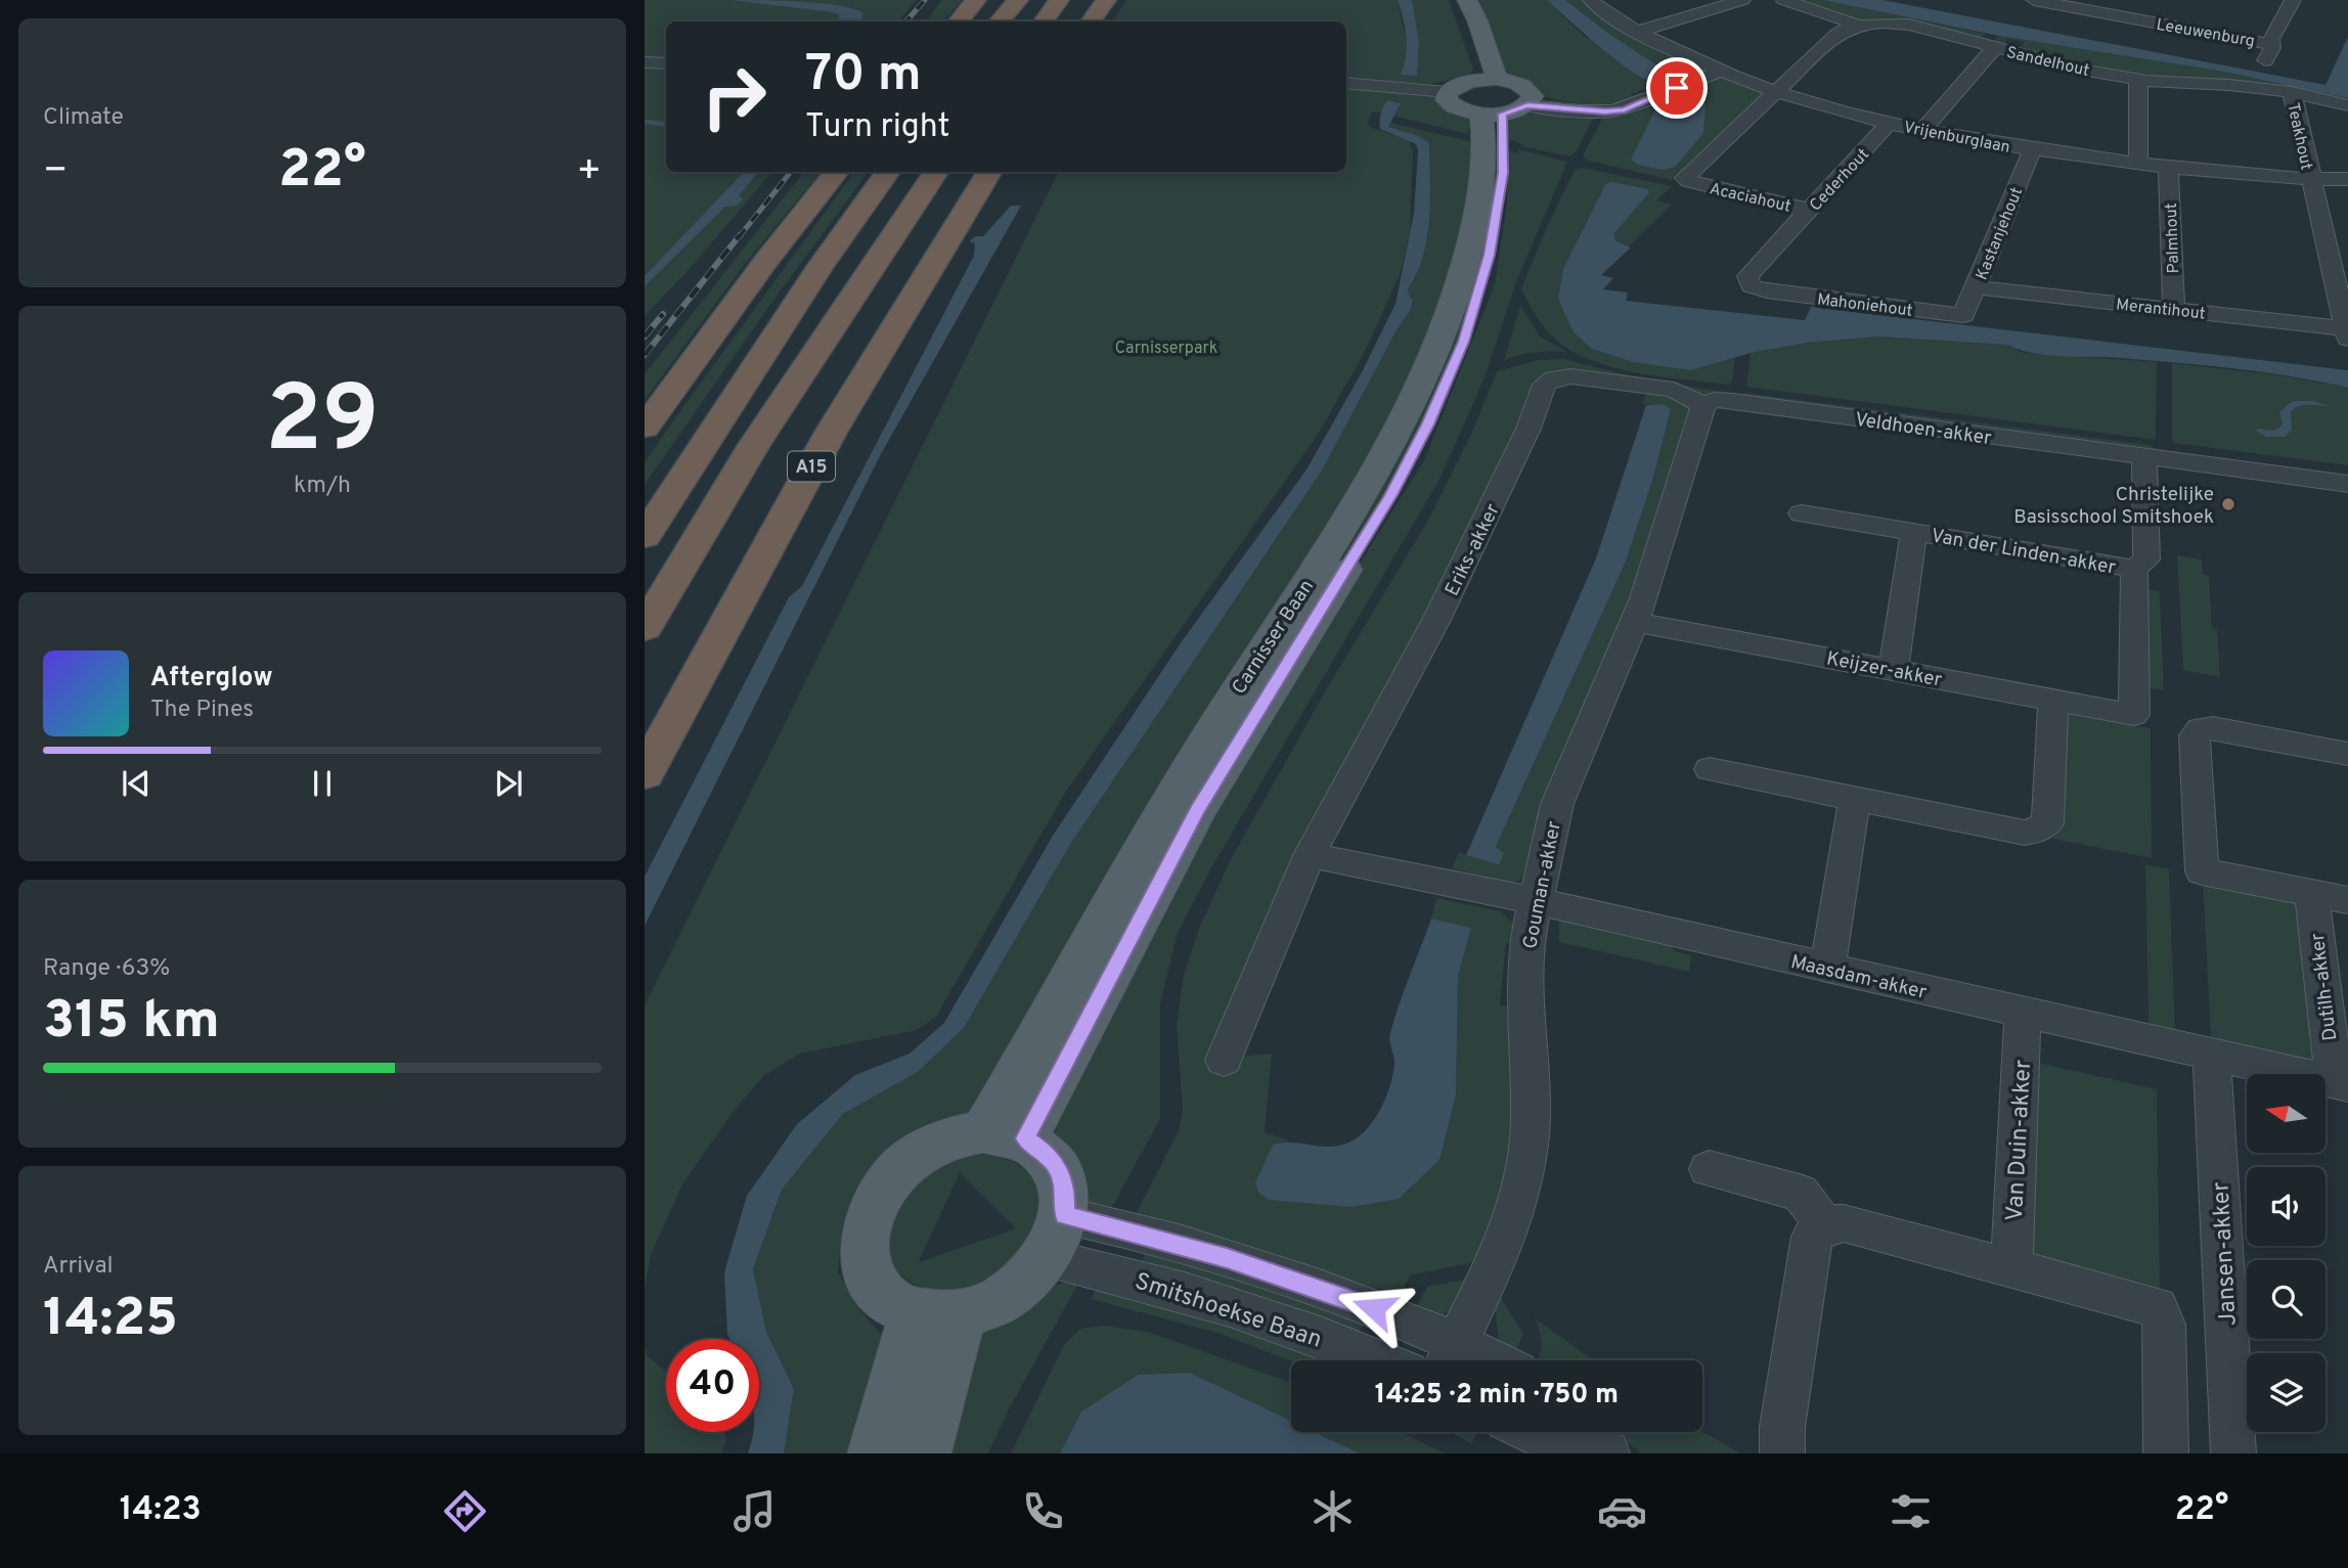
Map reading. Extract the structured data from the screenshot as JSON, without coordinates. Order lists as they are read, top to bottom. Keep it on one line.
{"streets":{"highway":["A15"],"main road":["Carnisser Baan"],"street":["Leeuwenburg","Sandelhout","Vrijenburglaan","Teakhout","Cederhout","Acaciahout","Kastanjehout","Palmhout","Mahoniehout","Merantihout","Veldhoen-akker","Eriks-akker","Van der Linden-akker","Keijzer-akker","Gouman-akker","Maasdam-akker","Dutilh-akker","Van Duin-akker","Jansen-akker","Smitshoekse Baan"]},"crossings":[["Sandelhout","Vrijenburglaan"],["Sandelhout","Teakhout"],["Sandelhout","Acaciahout"],["Vrijenburglaan","Teakhout"],["Vrijenburglaan","Cederhout"],["Vrijenburglaan","Acaciahout"],["Vrijenburglaan","Kastanjehout"],["Vrijenburglaan","Palmhout"],["Teakhout","Merantihout"],["Cederhout","Acaciahout"],["Cederhout","Mahoniehout"],["Kastanjehout","Mahoniehout"],["Kastanjehout","Merantihout"],["Palmhout","Merantihout"],["Veldhoen-akker","Eriks-akker"],["Veldhoen-akker","Gouman-akker"],["Eriks-akker","Gouman-akker"],["Van der Linden-akker","Keijzer-akker"],["Carnisser Baan","Smitshoekse Baan"],["Keijzer-akker","Gouman-akker"],["Gouman-akker","Maasdam-akker"],["Gouman-akker","Smitshoekse Baan"],["Maasdam-akker","Dutilh-akker"],["Maasdam-akker","Van Duin-akker"],["Maasdam-akker","Jansen-akker"]],"parks":["Carnisserpark"],"places":["Christelijke Basisschool Smitshoek"],"north":"left","page":{"tile":["Climate",["29","km/h"],["Range · 63%","315 km"],["Arrival","14:25"]],"turn":["70 m","Turn right"],"heat":["−","22°","+"],"song":["Afterglow","The Pines"],"limit":"40","trip":"14:25 · 2 min · 750 m","tabs":["14:23","22°"]}}
